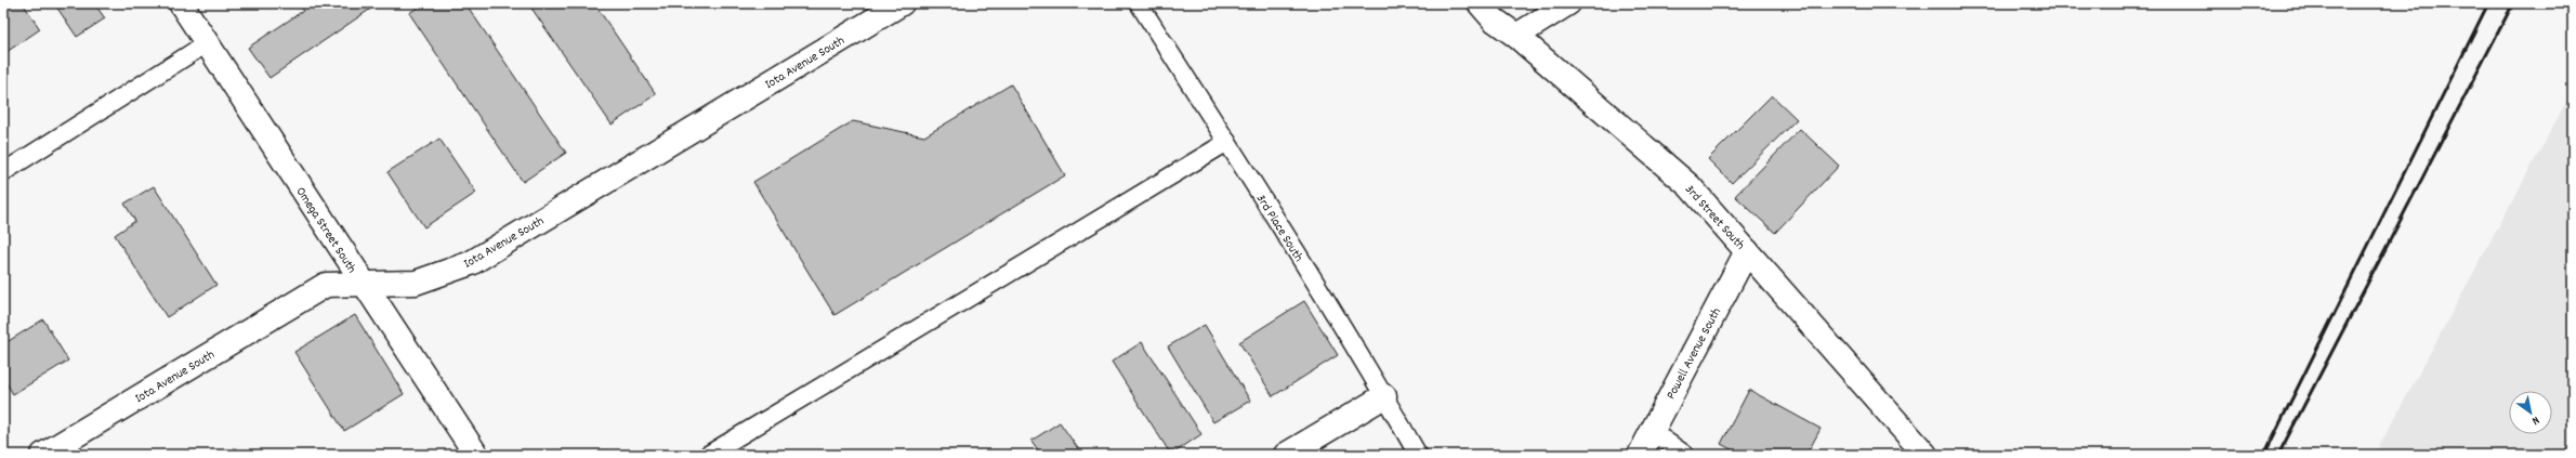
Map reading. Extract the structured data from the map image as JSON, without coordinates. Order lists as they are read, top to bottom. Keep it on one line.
{"streets":{"street":["Iota Avenue South","3rd Street South","Omega Street South","Powell Avenue South"],"lane":["3rd Place South"]},"crossings":[["Iota Avenue South","Omega Street South"],["3rd Street South","Powell Avenue South"]],"north":"bottom right"}
